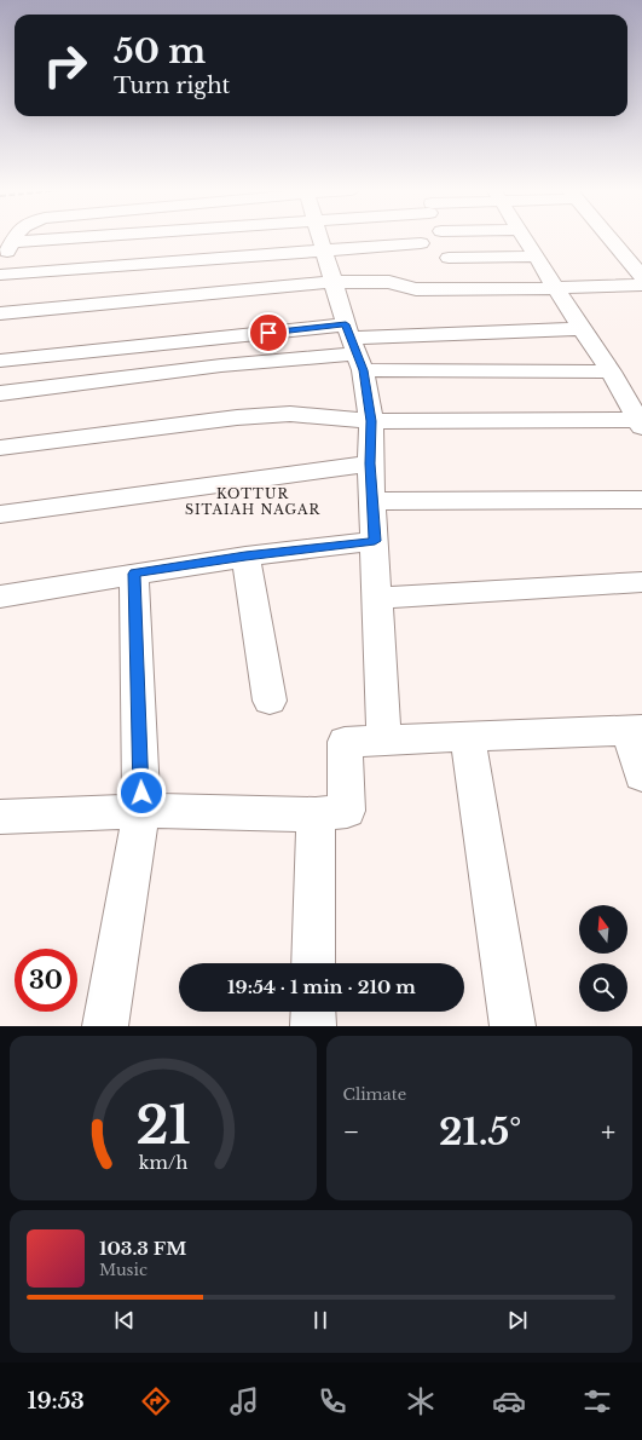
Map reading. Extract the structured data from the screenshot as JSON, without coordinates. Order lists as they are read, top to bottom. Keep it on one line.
{"districts":["KOTTUR SITAIAH NAGAR"],"north":"top","page":{"turn":["50 m","Turn right"],"limit":"30","trip":"19:54 · 1 min · 210 m","tile":"Climate","heat":["−","21.5°","+"],"song":["103.3 FM","Music"],"tabs":"19:53","gauge":["21","km/h"]}}
